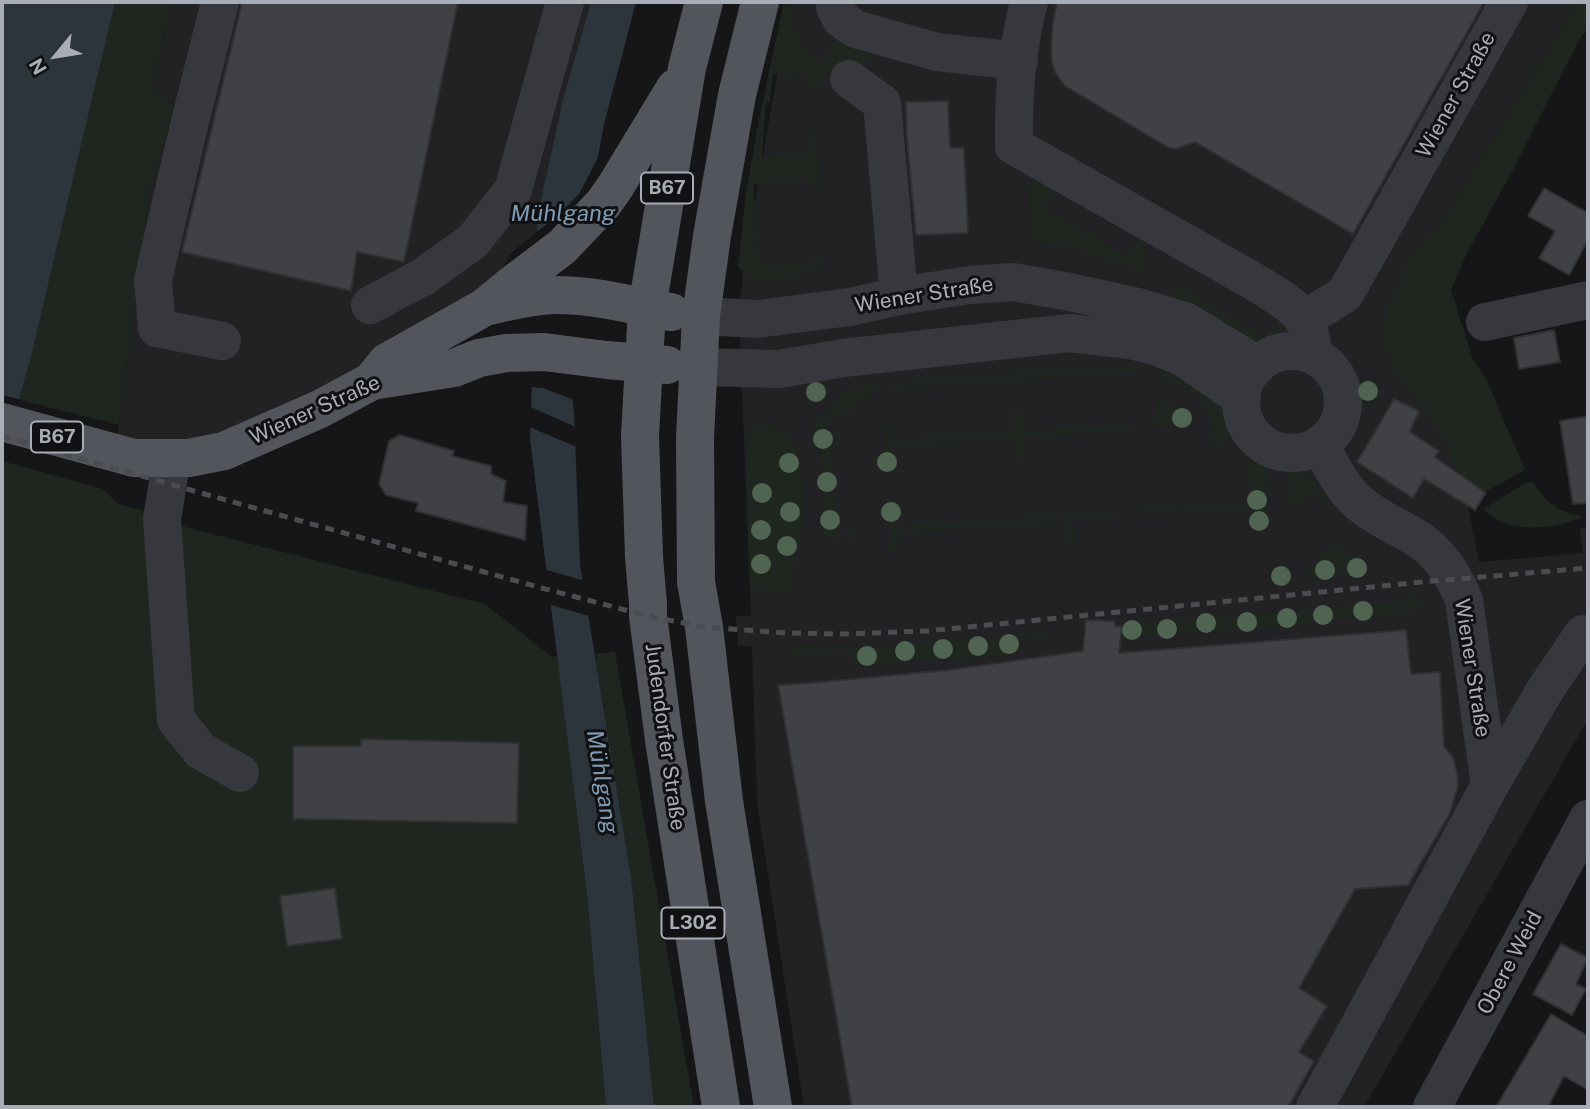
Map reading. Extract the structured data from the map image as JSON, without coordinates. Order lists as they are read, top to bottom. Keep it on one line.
{"streets":{"main road":["Wiener Straße","B67","Judendorfer Straße","L302"],"street":["Obere Weid"]},"crossings":[["Wiener Straße","B67"],["Wiener Straße","Judendorfer Straße"],["Wiener Straße","L302"],["B67","Judendorfer Straße"],["B67","L302"]],"water":["Mühlgang"],"north":"bottom left"}
